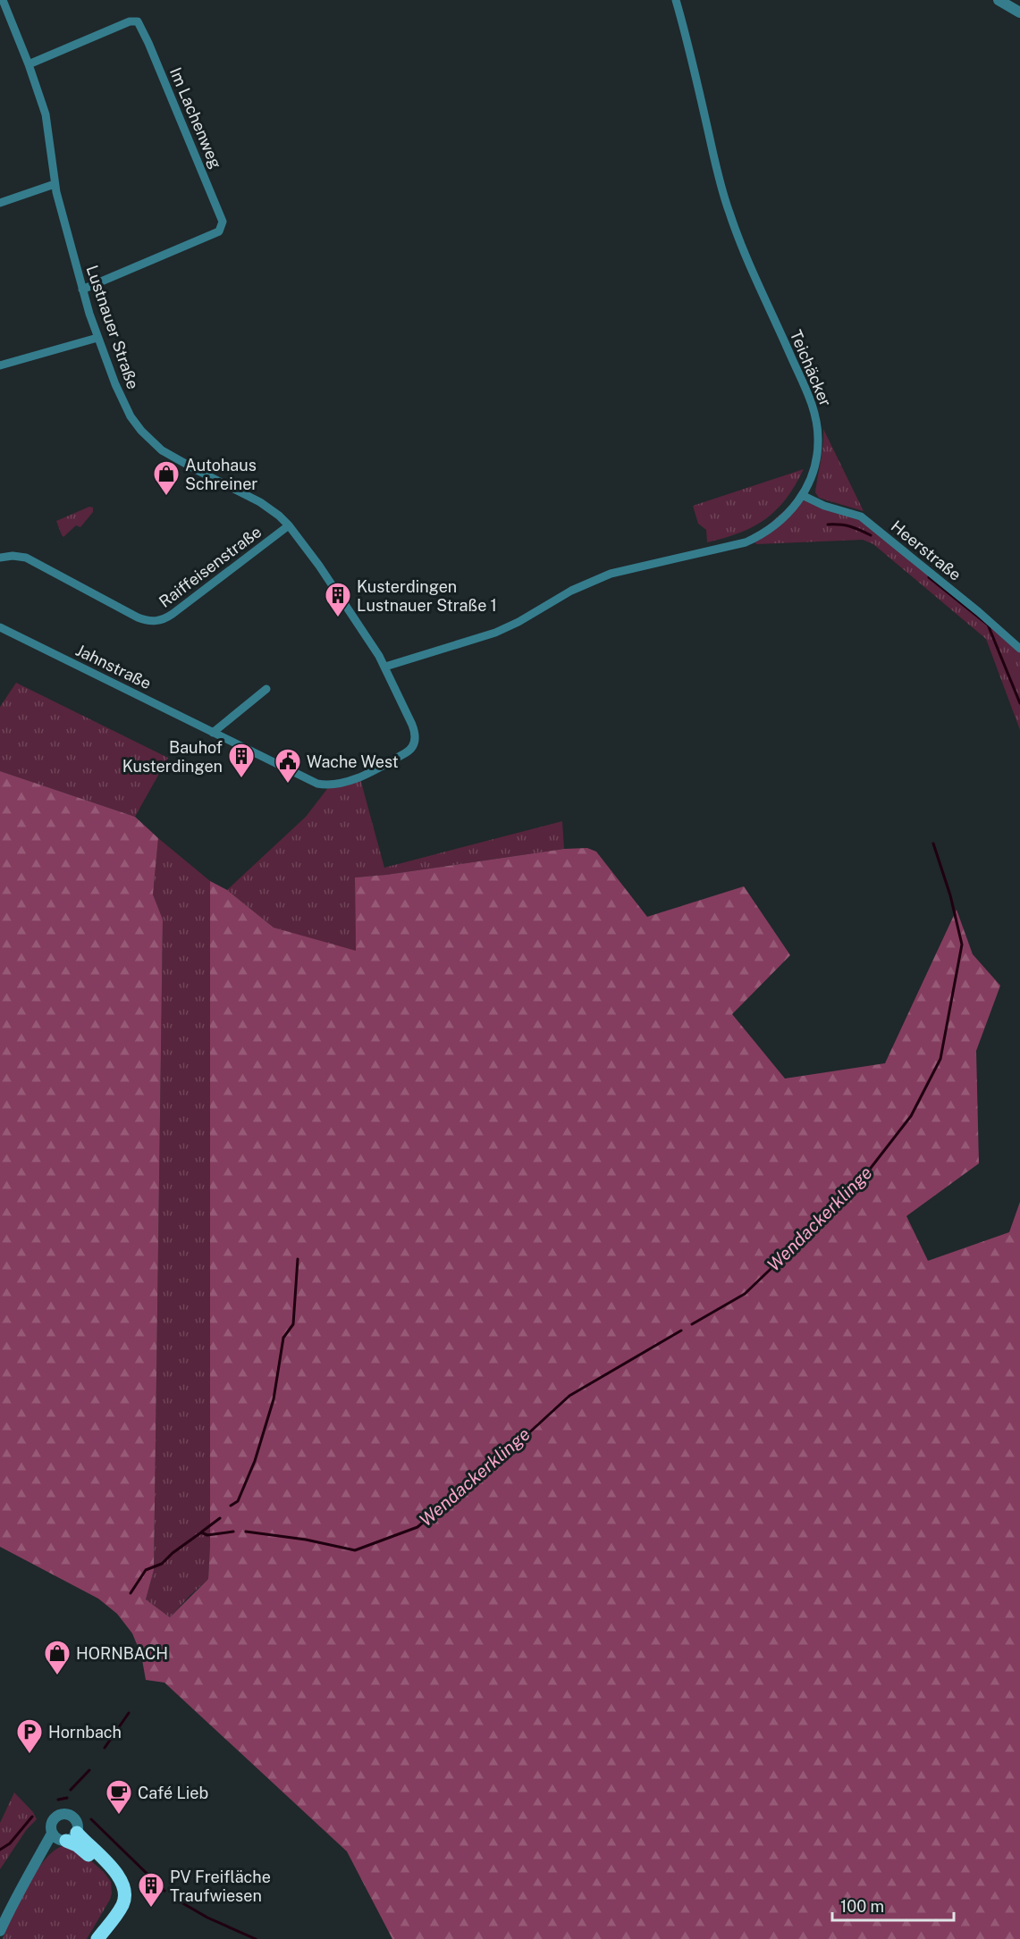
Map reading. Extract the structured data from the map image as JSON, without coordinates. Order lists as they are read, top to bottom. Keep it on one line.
{"streets":{"street":["Im Lachenweg","Lustnauer Straße","Teichäcker","Heerstraße","Raiffeisenstraße","Jahnstraße"]},"crossings":[["Im Lachenweg","Lustnauer Straße"],["Lustnauer Straße","Teichäcker"],["Lustnauer Straße","Raiffeisenstraße"],["Lustnauer Straße","Jahnstraße"],["Teichäcker","Heerstraße"]],"water":["Wendackerklinge"],"places":{"shop":["Autohaus Schreiner","HORNBACH"],"building":["Kusterdingen Lustnauer Straße 1","Bauhof Kusterdingen","PV Freifläche Traufwiesen"],"public building":["Wache West"],"parking":["Hornbach"],"cafe":["Café Lieb"]},"scale_bar":"100 m"}
